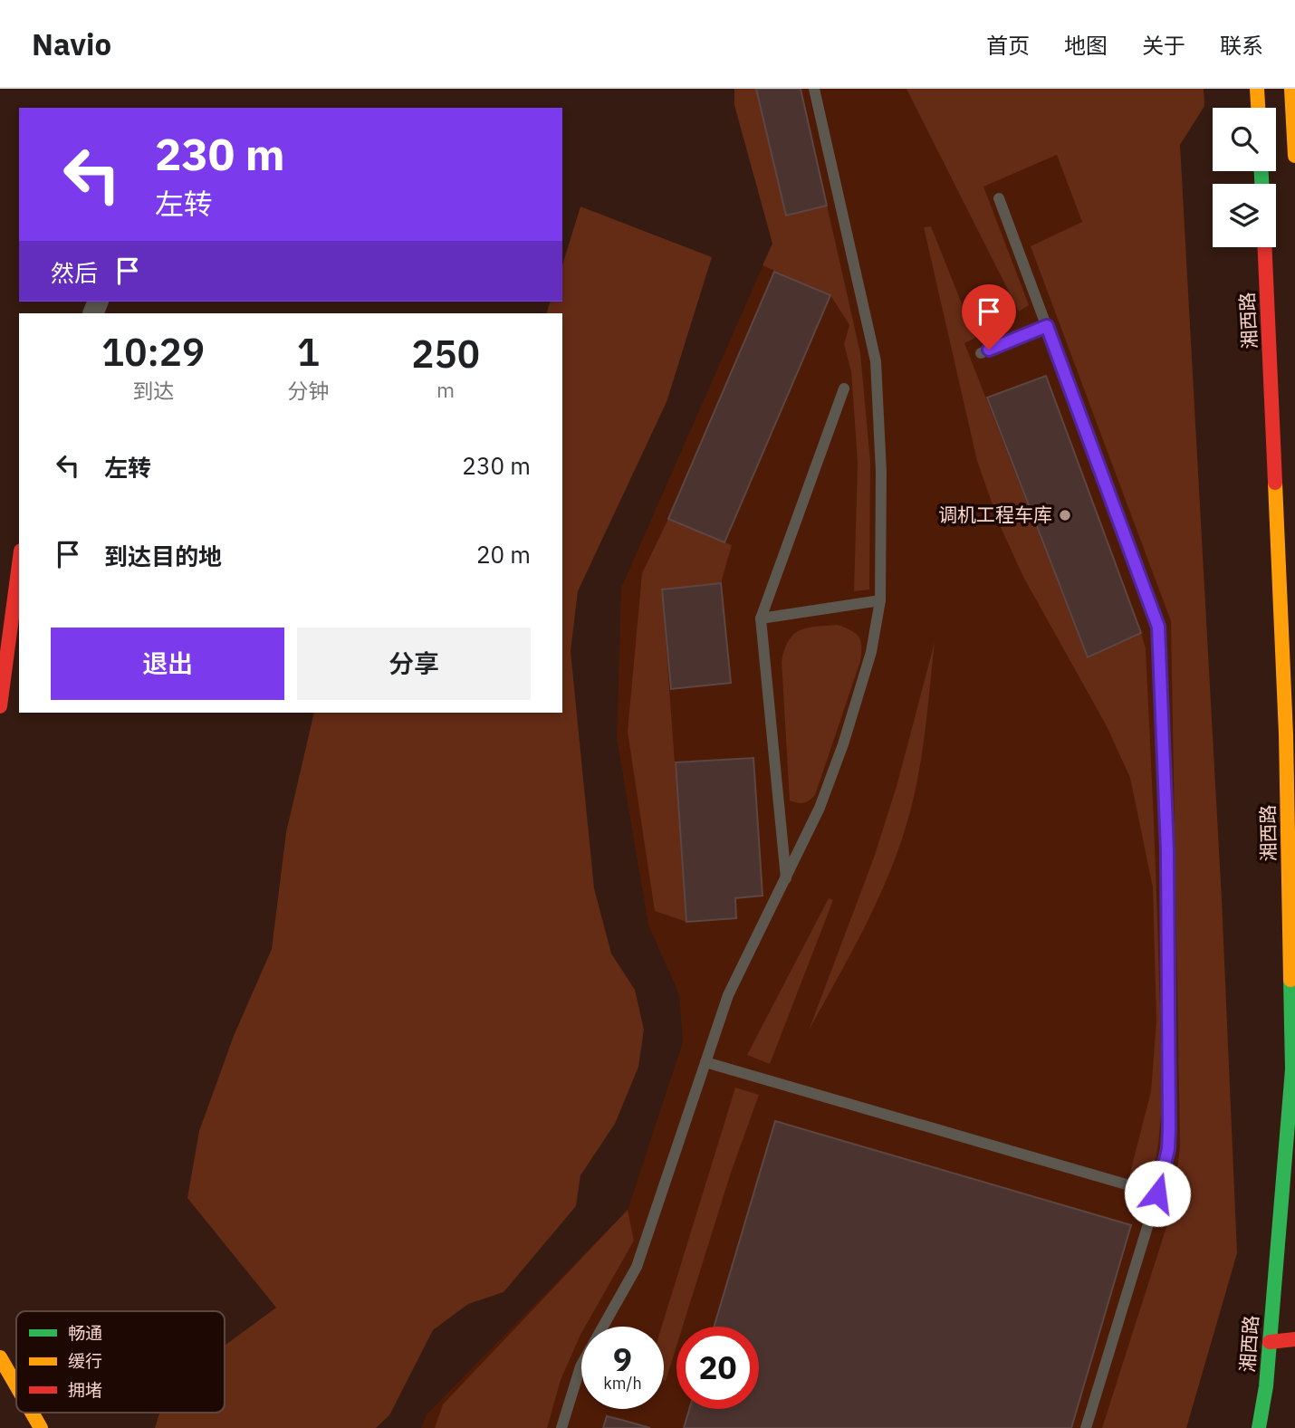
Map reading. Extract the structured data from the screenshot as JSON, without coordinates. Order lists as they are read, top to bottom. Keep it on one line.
{"streets":{"street":["湘西路"]},"places":["调机工程车库"],"legend":["畅通","缓行","拥堵"],"page":{"header":"Navio","nav":["首页","地图","关于","联系"],"turn":["230 m","左转"],"then":"然后","eta":["10:29","到达","1","分钟","250","m"],"list":[{"name":"左转","value":"230 m"},{"name":"到达目的地","value":"20 m"}],"buttons":["退出","分享"],"speed":"9 km/h","limit":"20"}}
